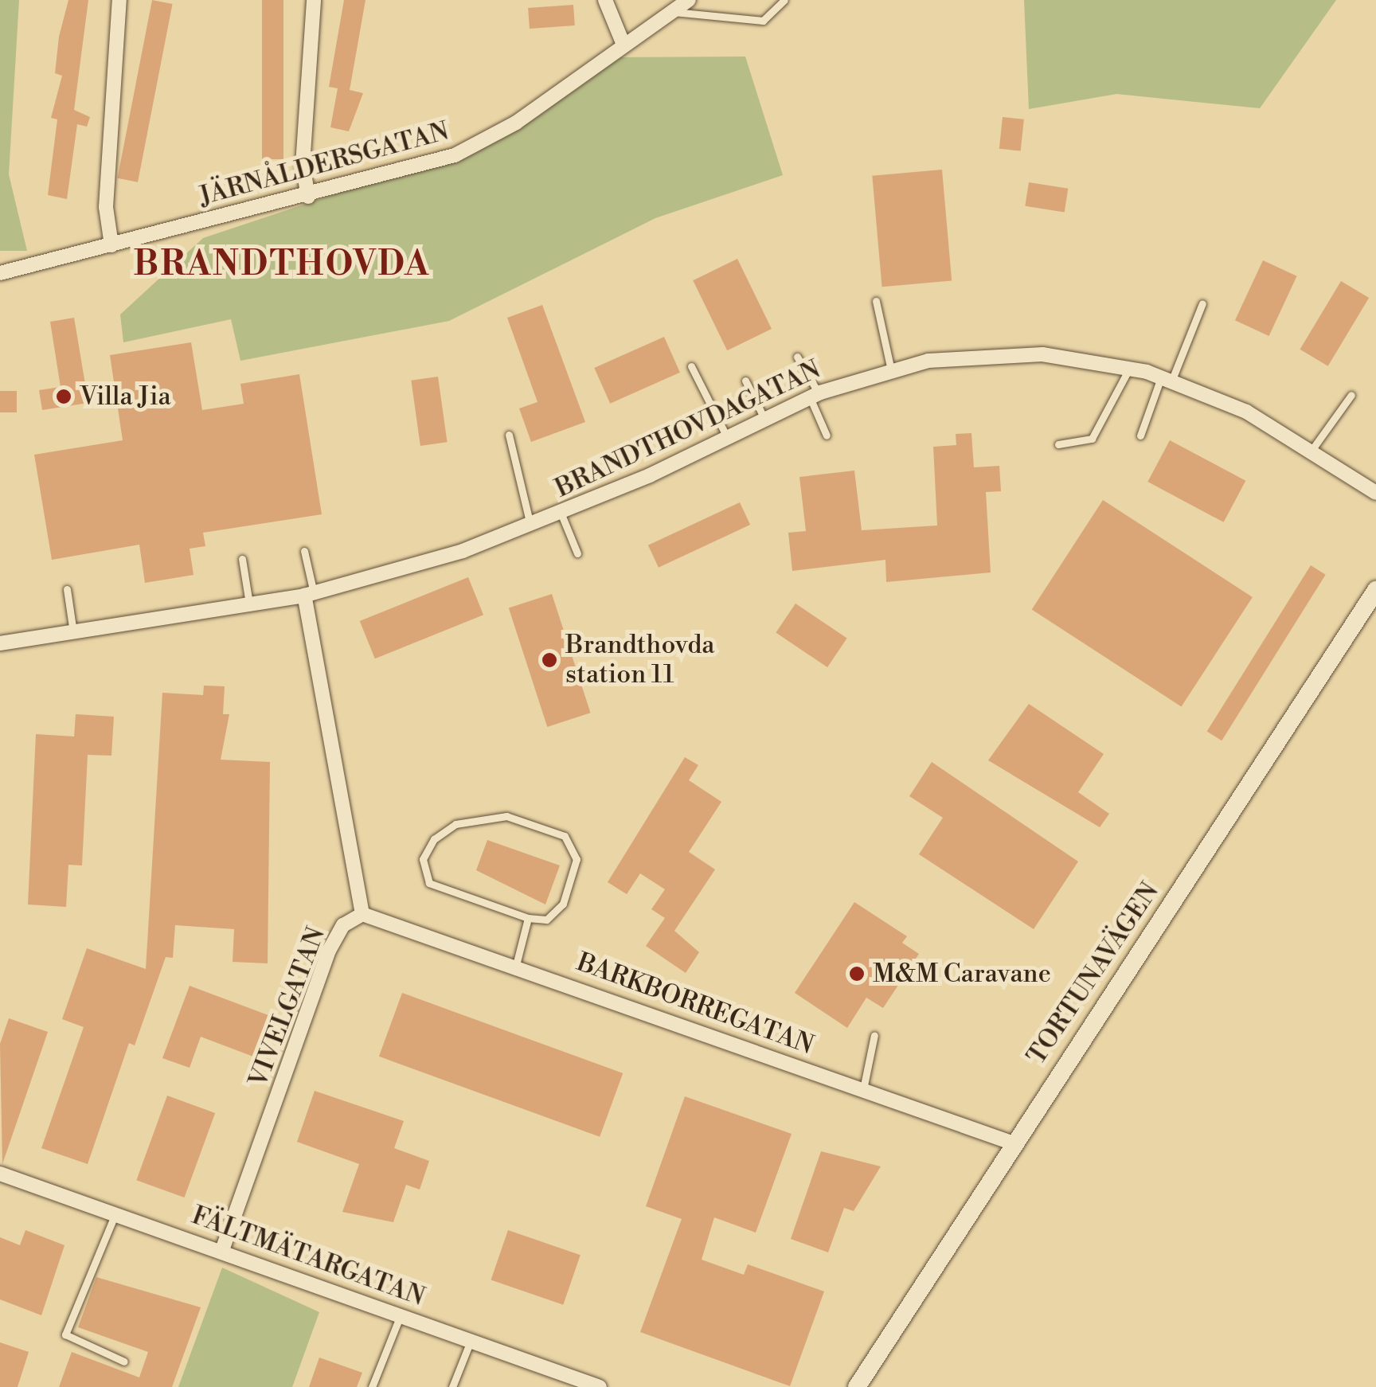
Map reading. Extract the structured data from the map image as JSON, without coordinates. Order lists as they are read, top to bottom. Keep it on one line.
{"streets":{"street":["JÄRNÅLDERSGATAN","BRANDTHOVDAGATAN","TORTUNAVÄGEN","BARKBORREGATAN","VIVELGATAN","FÄLTMÄTARGATAN"]},"crossings":[["BRANDTHOVDAGATAN","VIVELGATAN"],["TORTUNAVÄGEN","BARKBORREGATAN"],["BARKBORREGATAN","VIVELGATAN"],["VIVELGATAN","FÄLTMÄTARGATAN"]],"districts":["BRANDTHOVDA"],"places":["Villa Jia","Brandthovda station 11","M&M Caravane"]}
